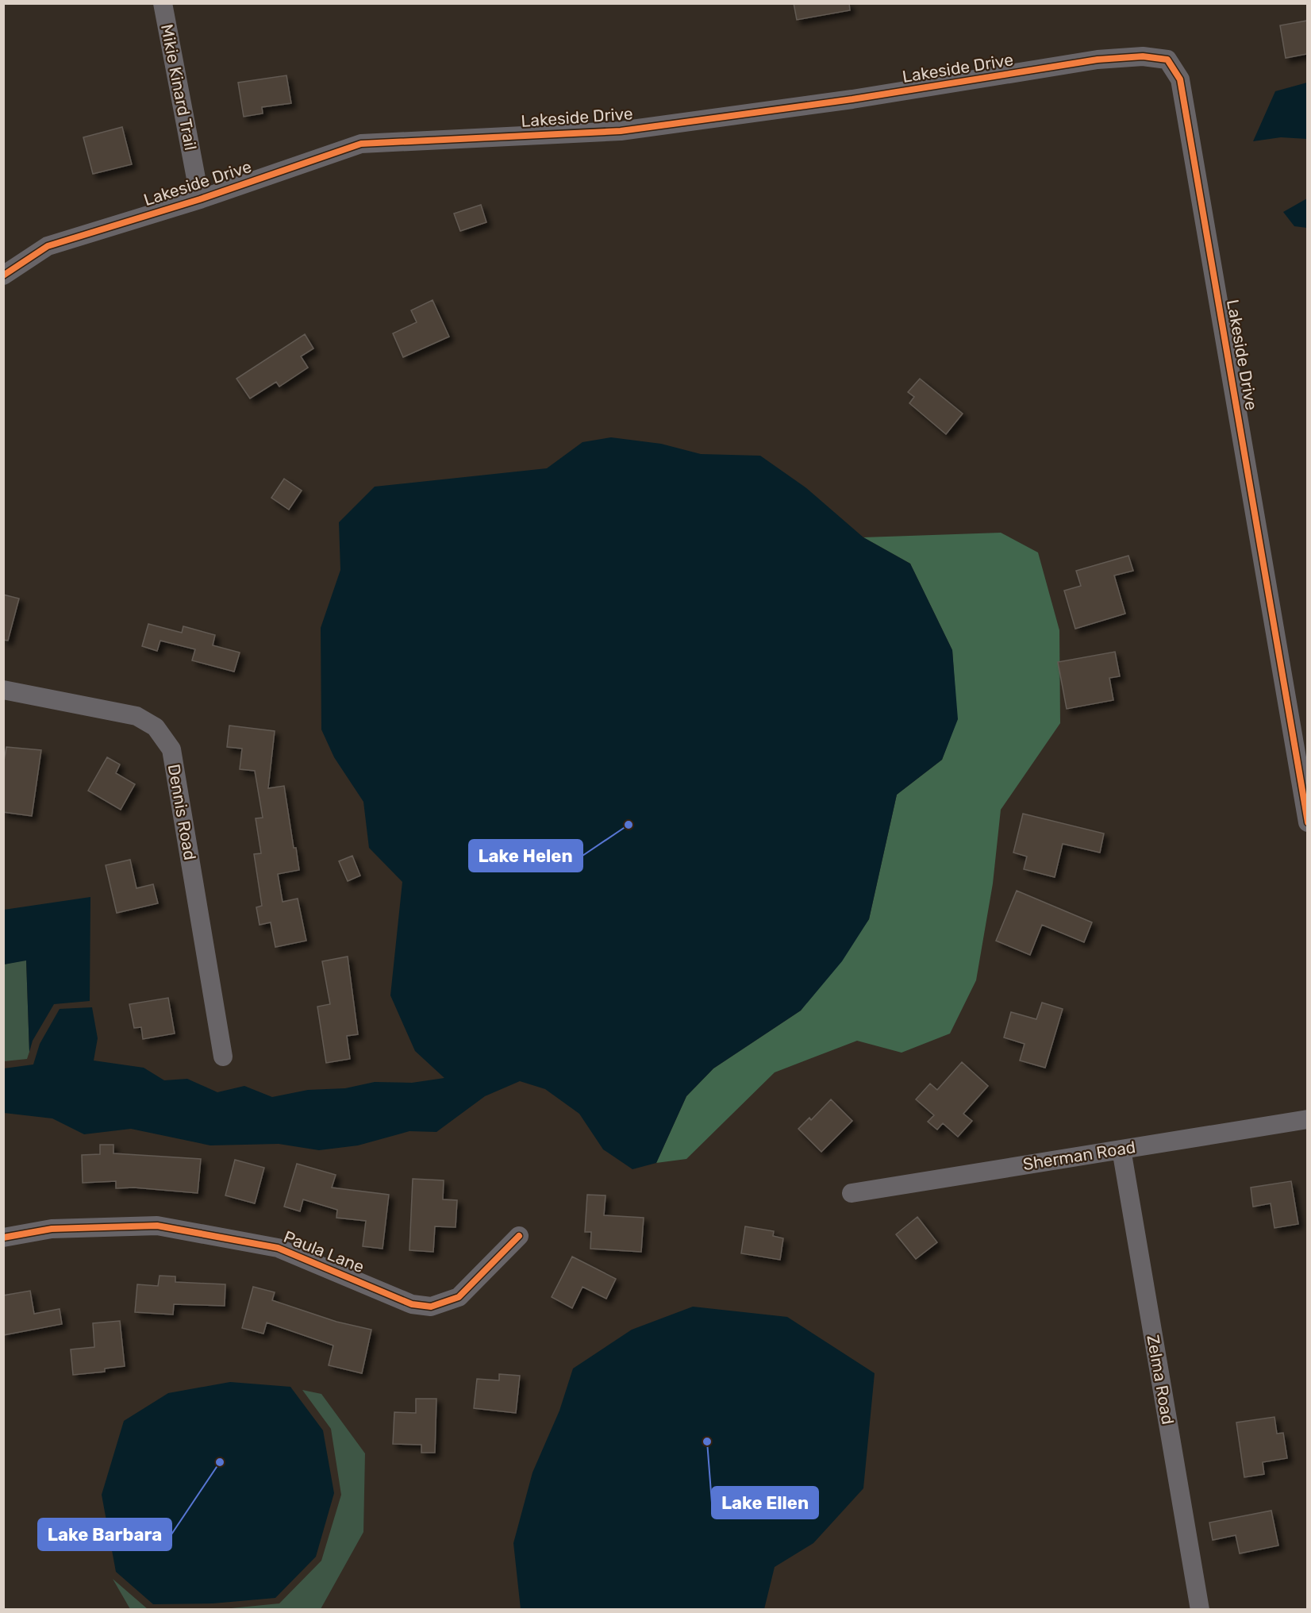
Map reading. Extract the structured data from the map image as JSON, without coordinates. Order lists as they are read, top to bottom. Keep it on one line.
{"streets":{"street":["Lakeside Drive","Mikie Kinard Trail","Dennis Road","Sherman Road","Paula Lane","Zelma Road"]},"crossings":[["Lakeside Drive","Mikie Kinard Trail"],["Sherman Road","Zelma Road"]],"places":["Lake Helen","Lake Ellen","Lake Barbara"]}
